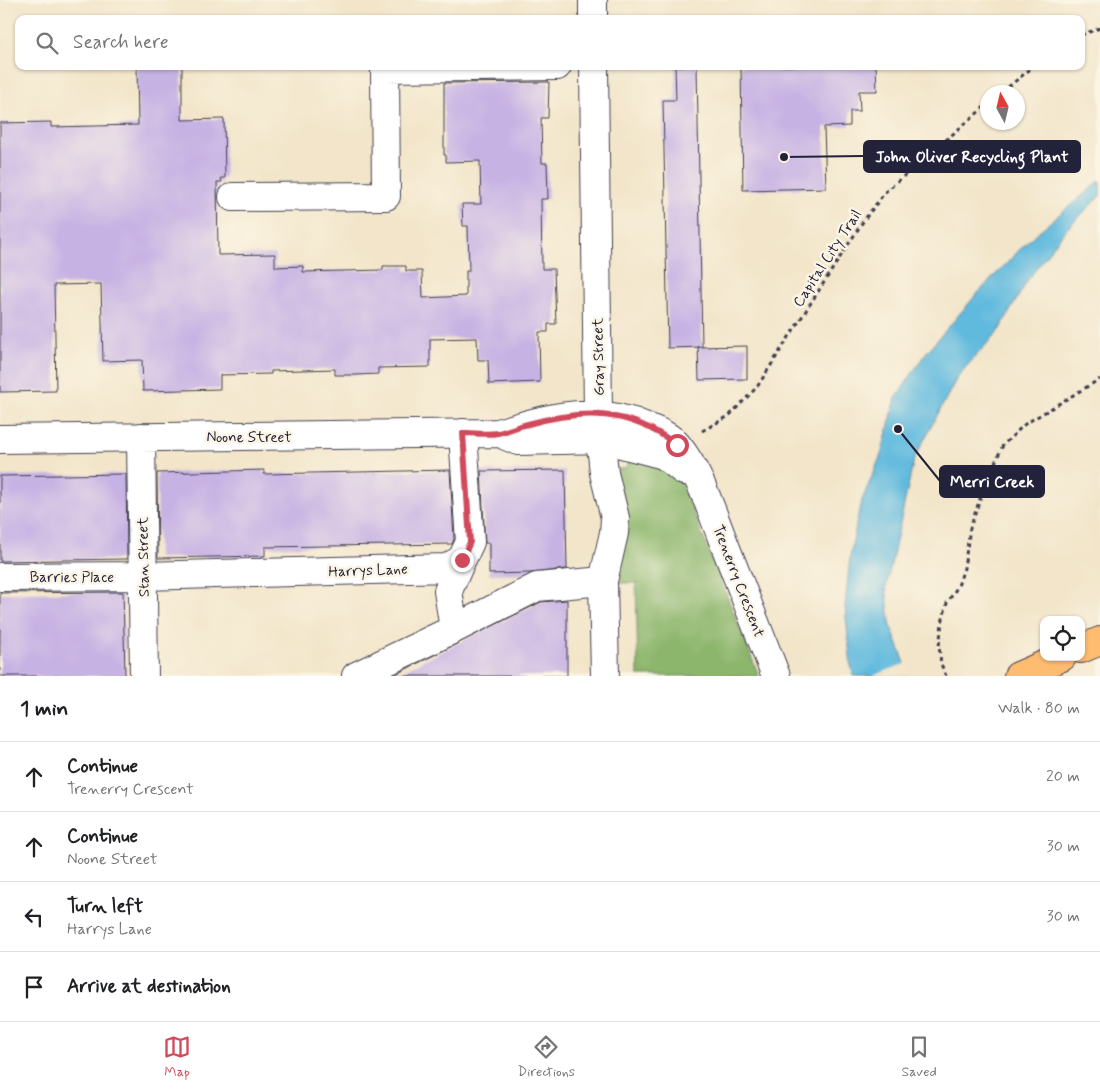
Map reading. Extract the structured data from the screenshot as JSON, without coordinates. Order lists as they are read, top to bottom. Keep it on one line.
{"streets":{"street":["Gray Street","Noone Street","Stan Street","Harrys Lane","Barries Place","Trenerry Crescent"],"path":["Capital City Trail"]},"crossings":[["Gray Street","Noone Street"],["Gray Street","Trenerry Crescent"],["Noone Street","Stan Street"],["Noone Street","Trenerry Crescent"],["Stan Street","Harrys Lane"],["Stan Street","Barries Place"],["Harrys Lane","Barries Place"]],"places":["John Oliver Recycling Plant","Merri Creek"],"north":"top","page":{"search":"Search here","heading":["1 min","Walk · 80 m"],"list":[["Continue","Trenerry Crescent","20 m"],["Continue","Noone Street","30 m"],["Turn left","Harrys Lane","30 m"],"Arrive at destination"],"nav":["Map","Directions","Saved"]}}
